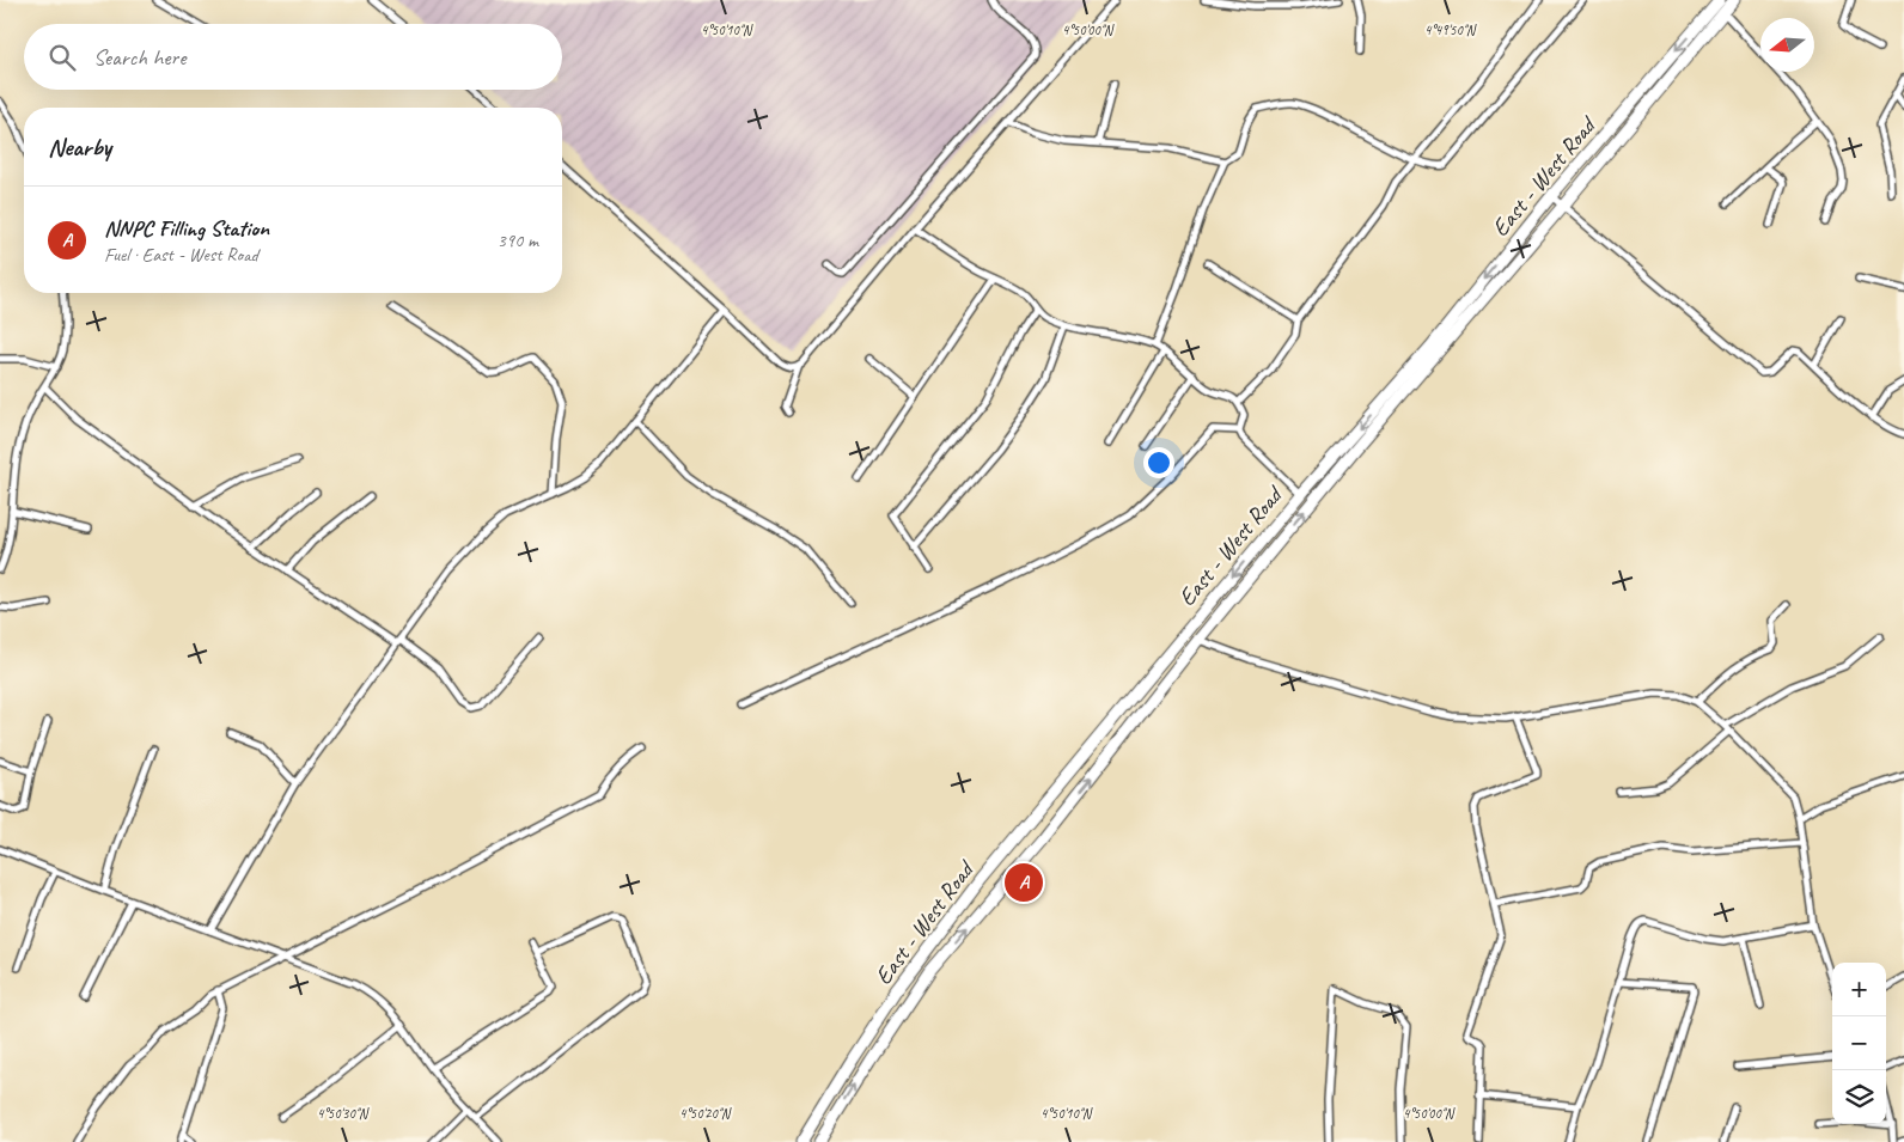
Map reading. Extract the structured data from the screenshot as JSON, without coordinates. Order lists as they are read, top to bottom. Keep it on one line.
{"streets":{"main road":["East - West Road"]},"north":"left","page":{"search":"Search here","heading":"Nearby","list":[{"mark":"A","name":"NNPC Filling Station","note":"Fuel · East - West Road","value":"390 m"}],"pins":"A","map_buttons":["+","−"]},"coordinates":["4°50'10\"N","4°50'00\"N","4°49'50\"N","4°50'30\"N","4°50'20\"N"]}
